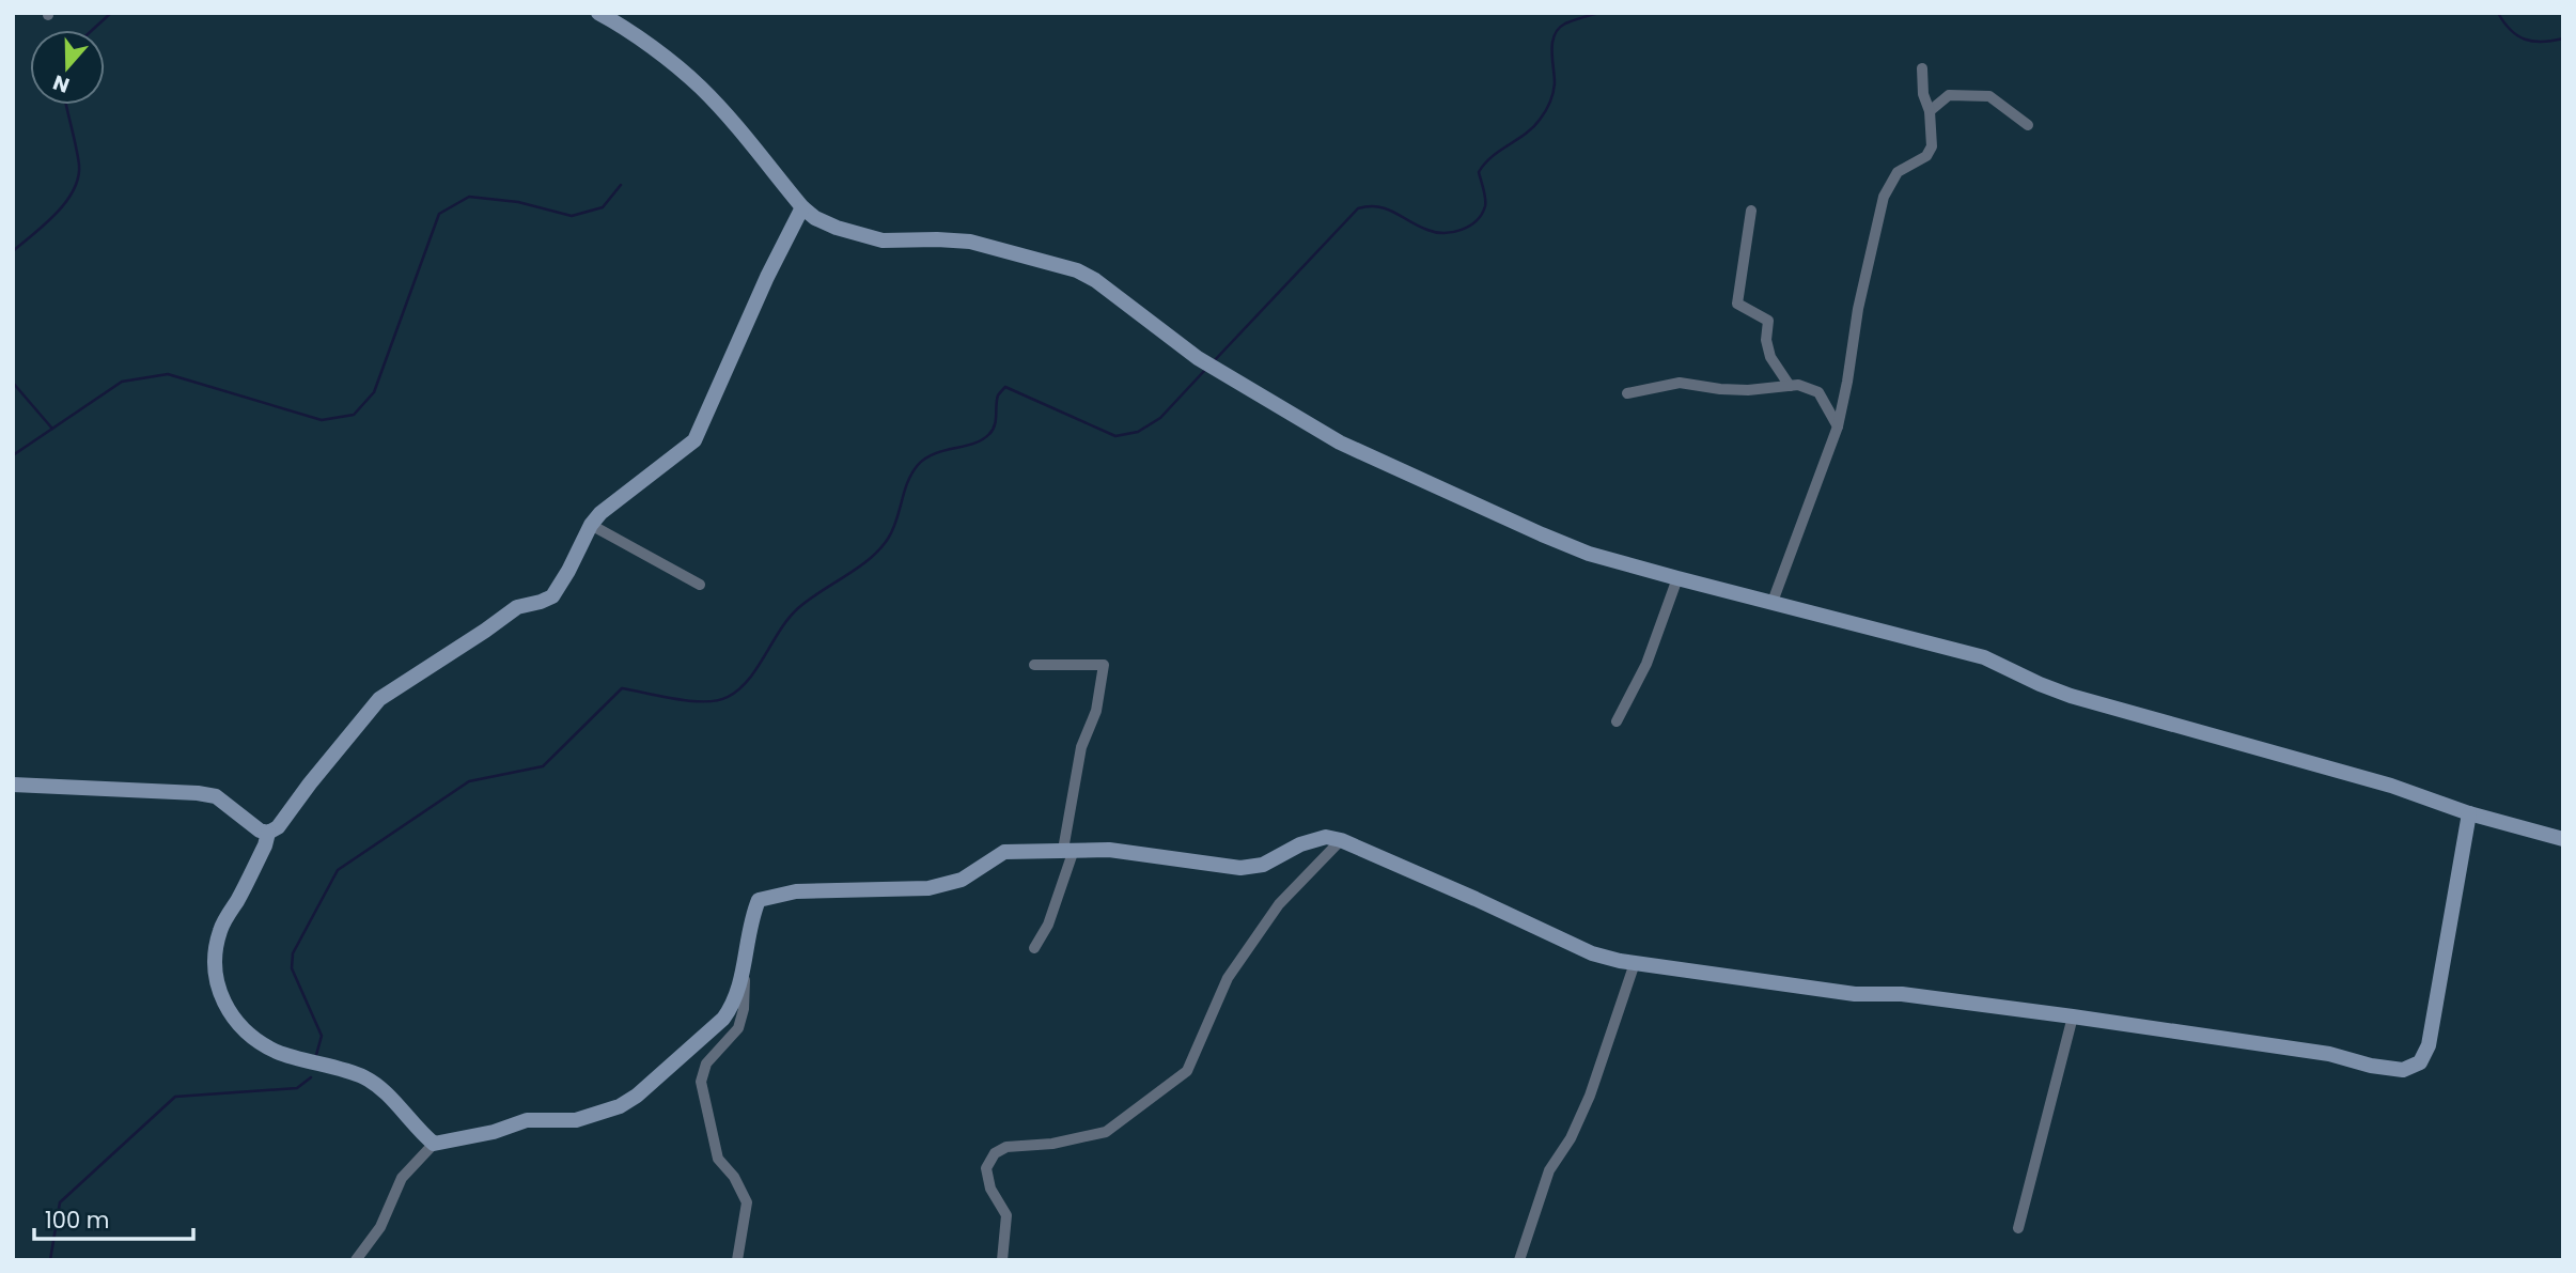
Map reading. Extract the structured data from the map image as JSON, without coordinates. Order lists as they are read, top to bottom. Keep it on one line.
{"scale_bar":"100 m","north":"bottom"}
